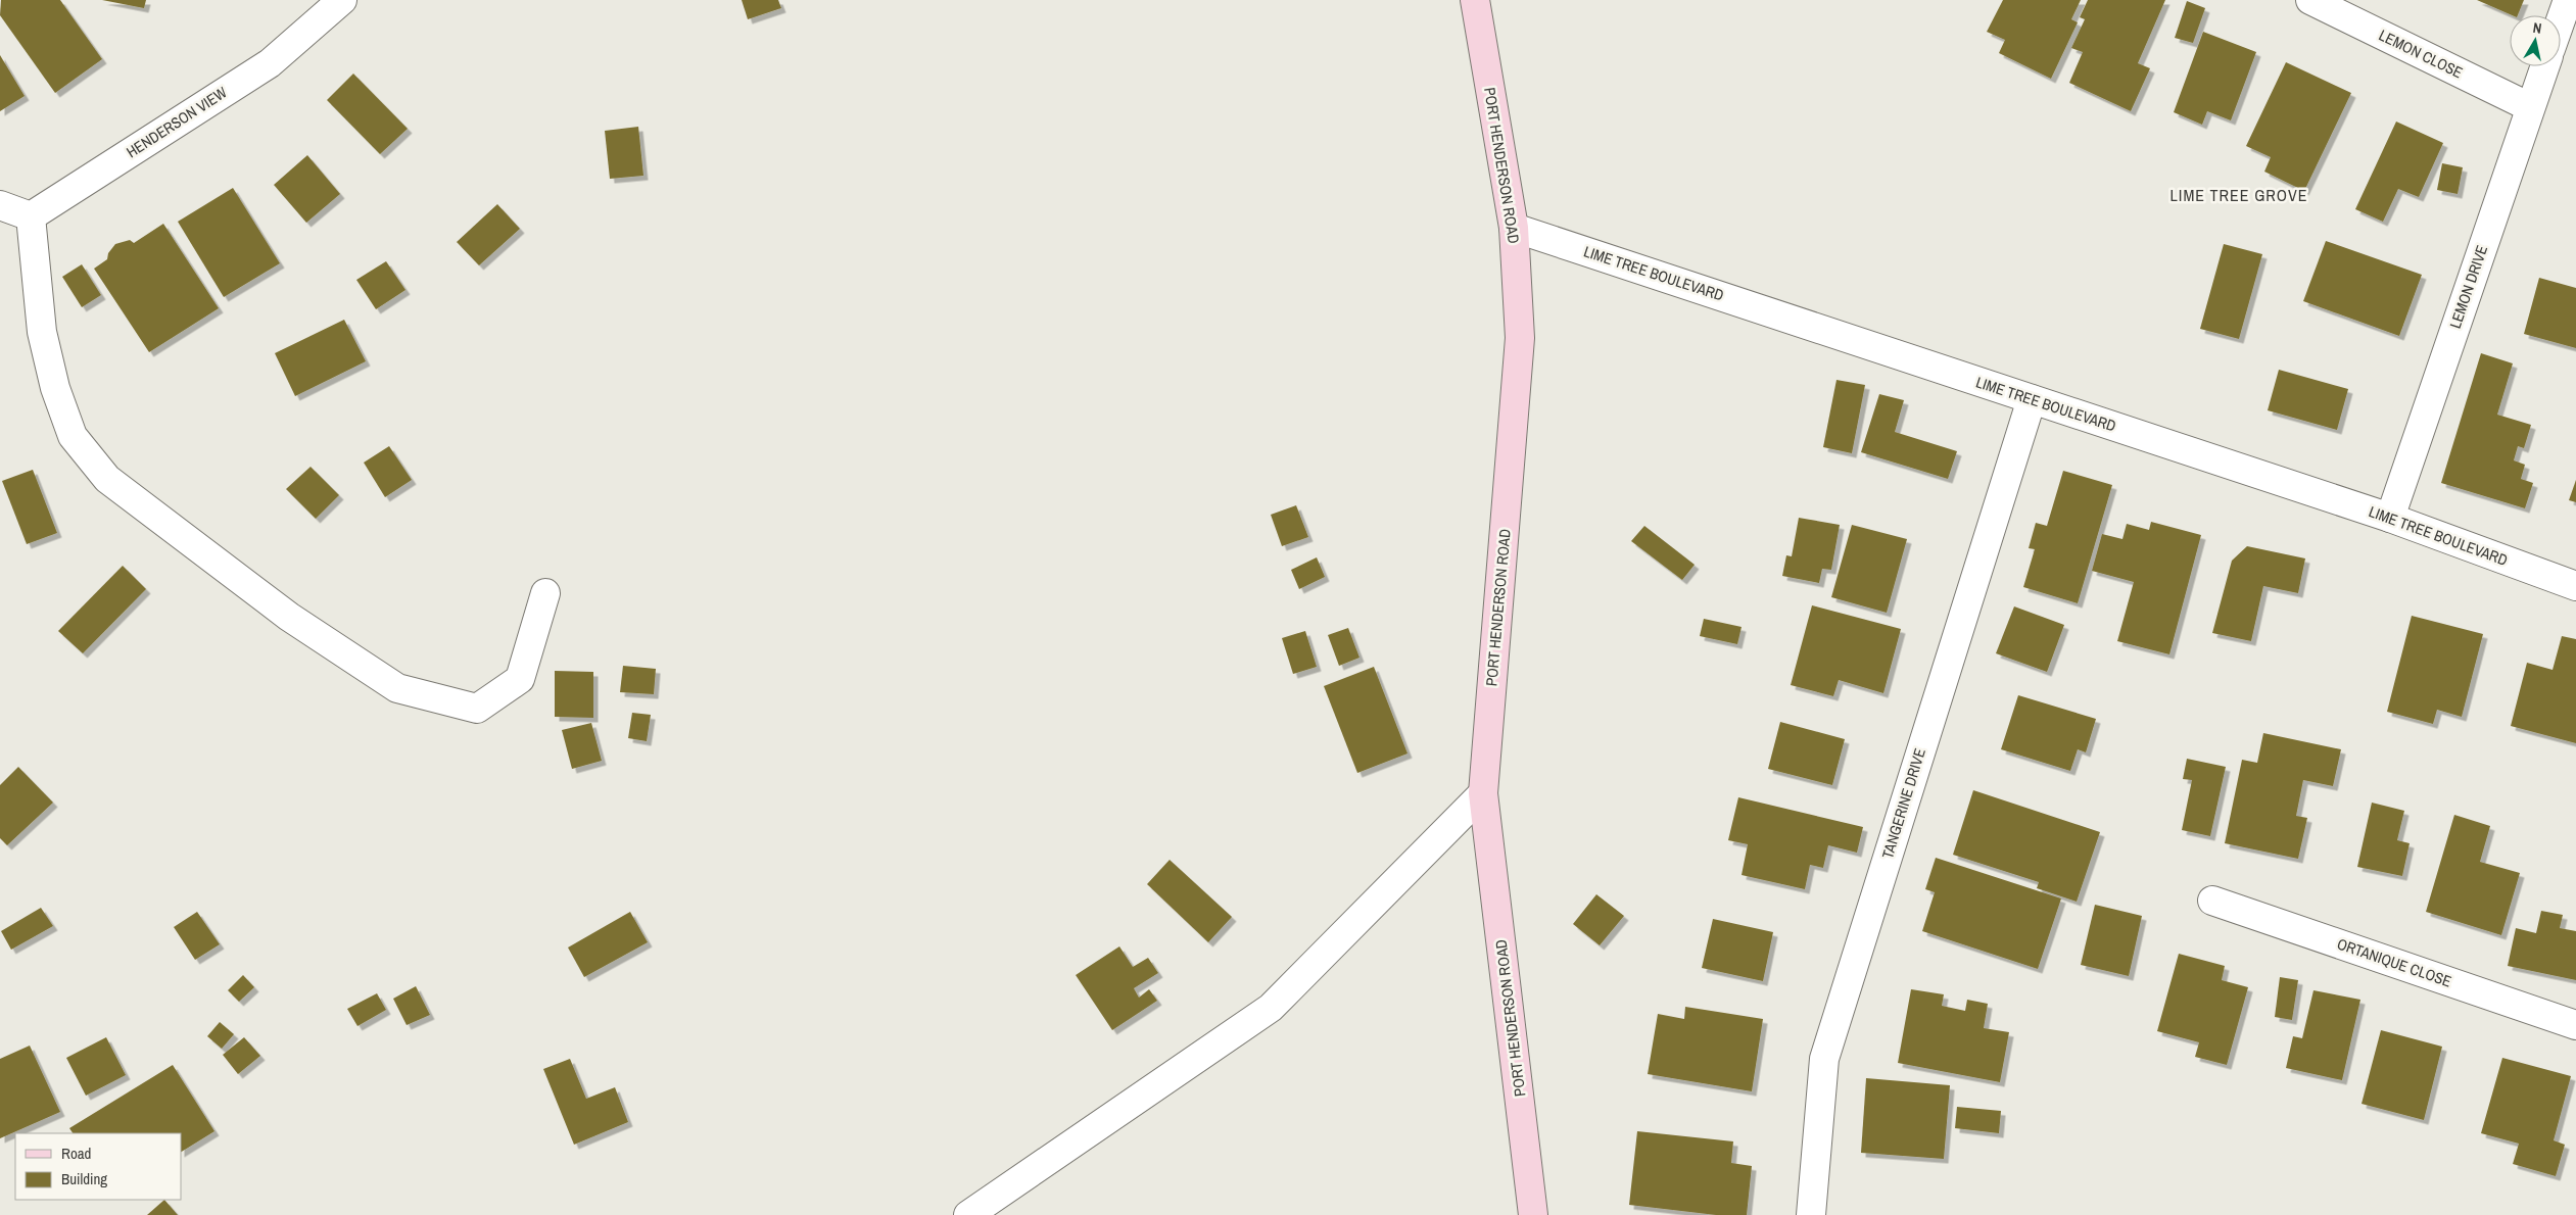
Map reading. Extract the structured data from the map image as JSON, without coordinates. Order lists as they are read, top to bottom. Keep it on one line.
{"streets":{"street":["LEMON CLOSE","HENDERSON VIEW","PORT HENDERSON ROAD","LIME TREE BOULEVARD","LEMON DRIVE","TANGERINE DRIVE","ORTANIQUE CLOSE"]},"crossings":[["LEMON CLOSE","LEMON DRIVE"],["PORT HENDERSON ROAD","LIME TREE BOULEVARD"],["LIME TREE BOULEVARD","LEMON DRIVE"],["LIME TREE BOULEVARD","TANGERINE DRIVE"]],"districts":["LIME TREE GROVE"],"legend":["Road","Building"],"north":"top"}
